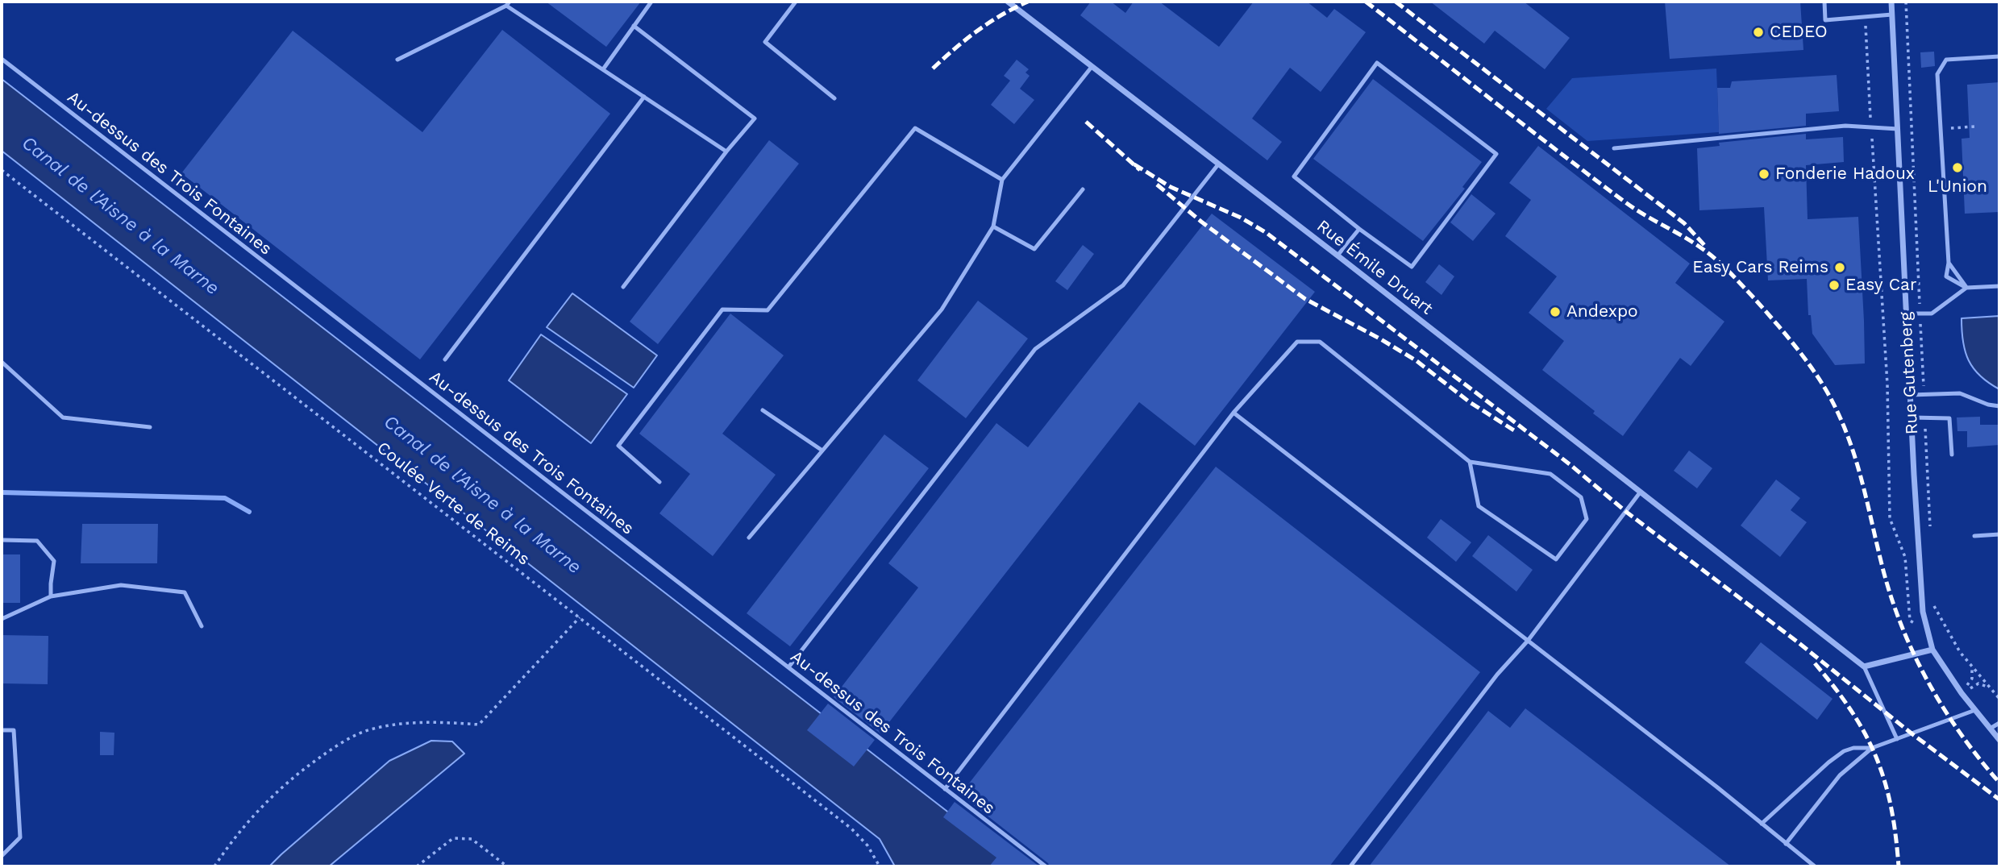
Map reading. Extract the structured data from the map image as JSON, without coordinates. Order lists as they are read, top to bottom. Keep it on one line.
{"streets":{"street":["Rue Émile Druart","Rue Gutenberg"],"lane":["Au-dessus des Trois Fontaines"],"path":["Coulée Verte de Reims"]},"water":["Canal de l'Aisne à la Marne"],"places":["CEDEO","L'Union","Fonderie Hadoux","Easy Cars Reims","Easy Car","Andexpo"]}
